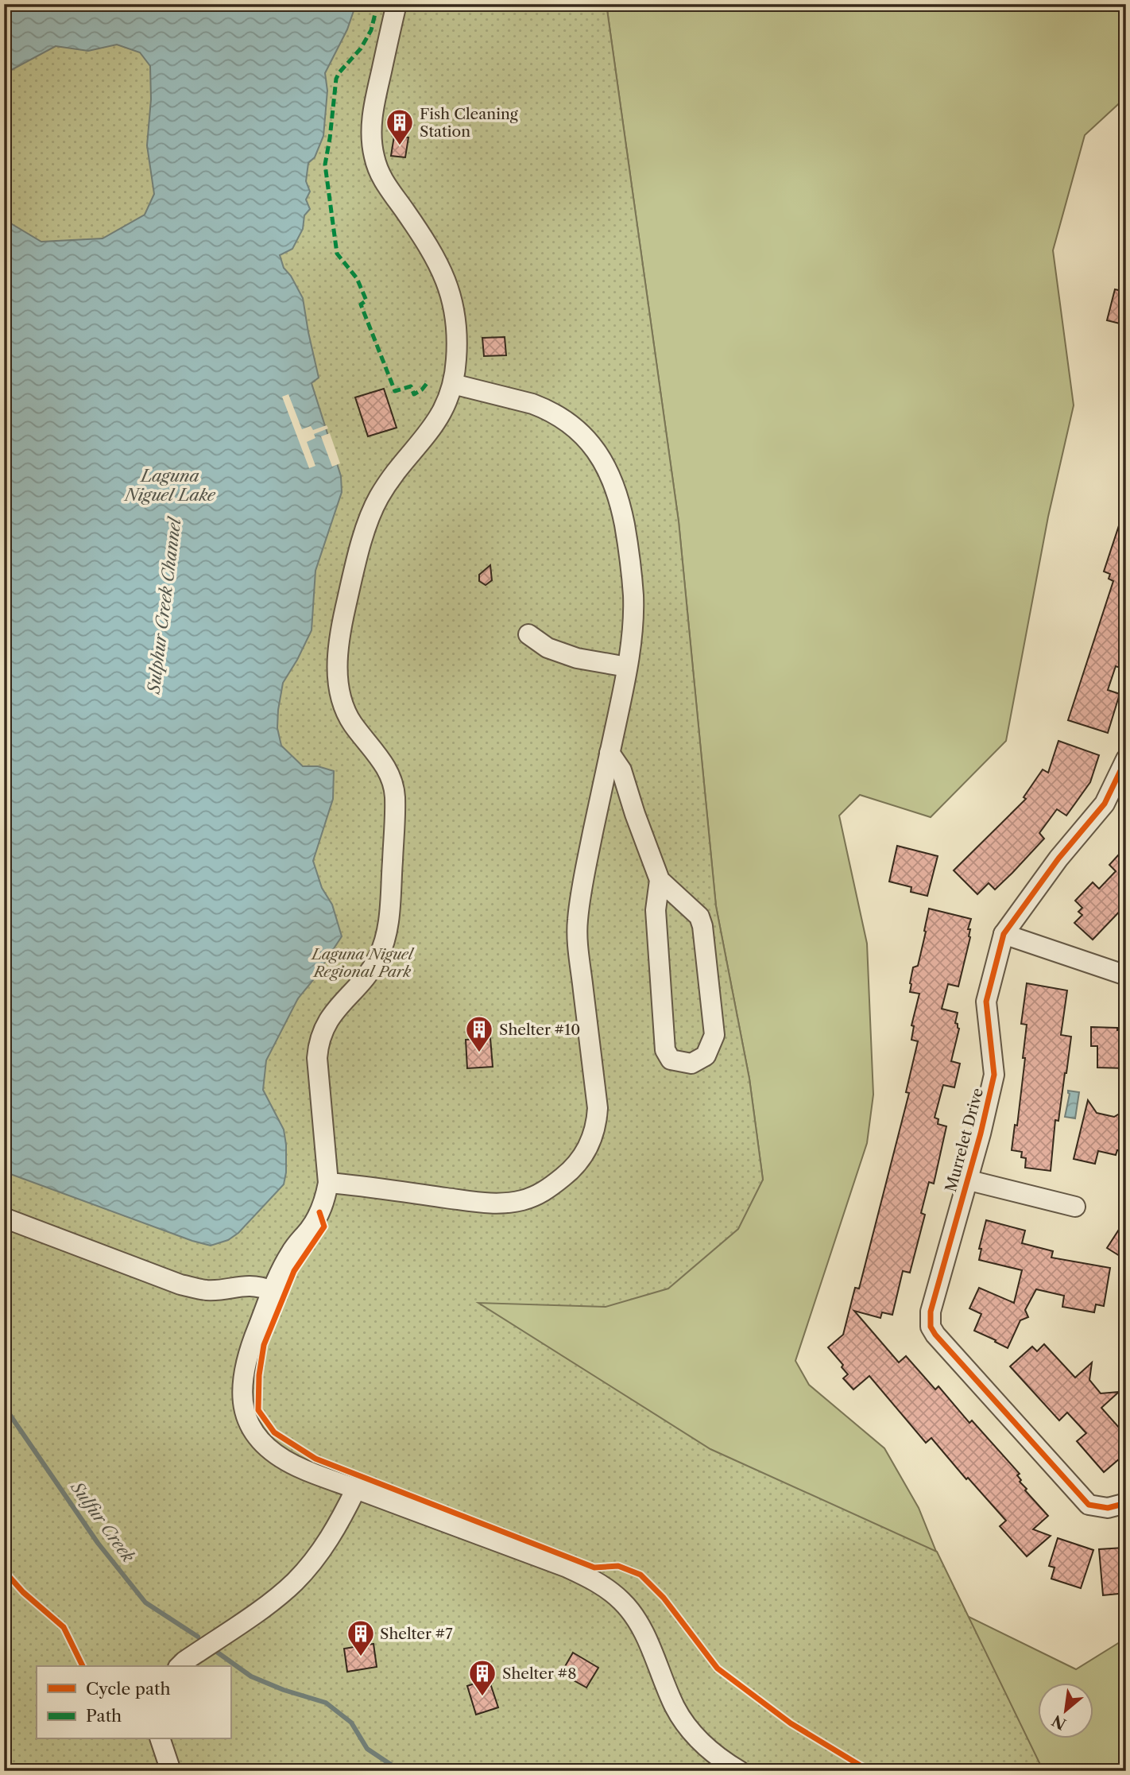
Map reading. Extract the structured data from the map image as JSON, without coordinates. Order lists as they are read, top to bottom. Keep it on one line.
{"streets":{"street":["Murrelet Drive"]},"water":["Laguna Niguel Lake","Sulphur Creek Channel","Sulfur Creek"],"parks":["Laguna Niguel Regional Park"],"places":{"building":["Fish Cleaning Station","Shelter #10","Shelter #7","Shelter #8"]},"legend":["Cycle path","Path"],"north":"bottom left"}
